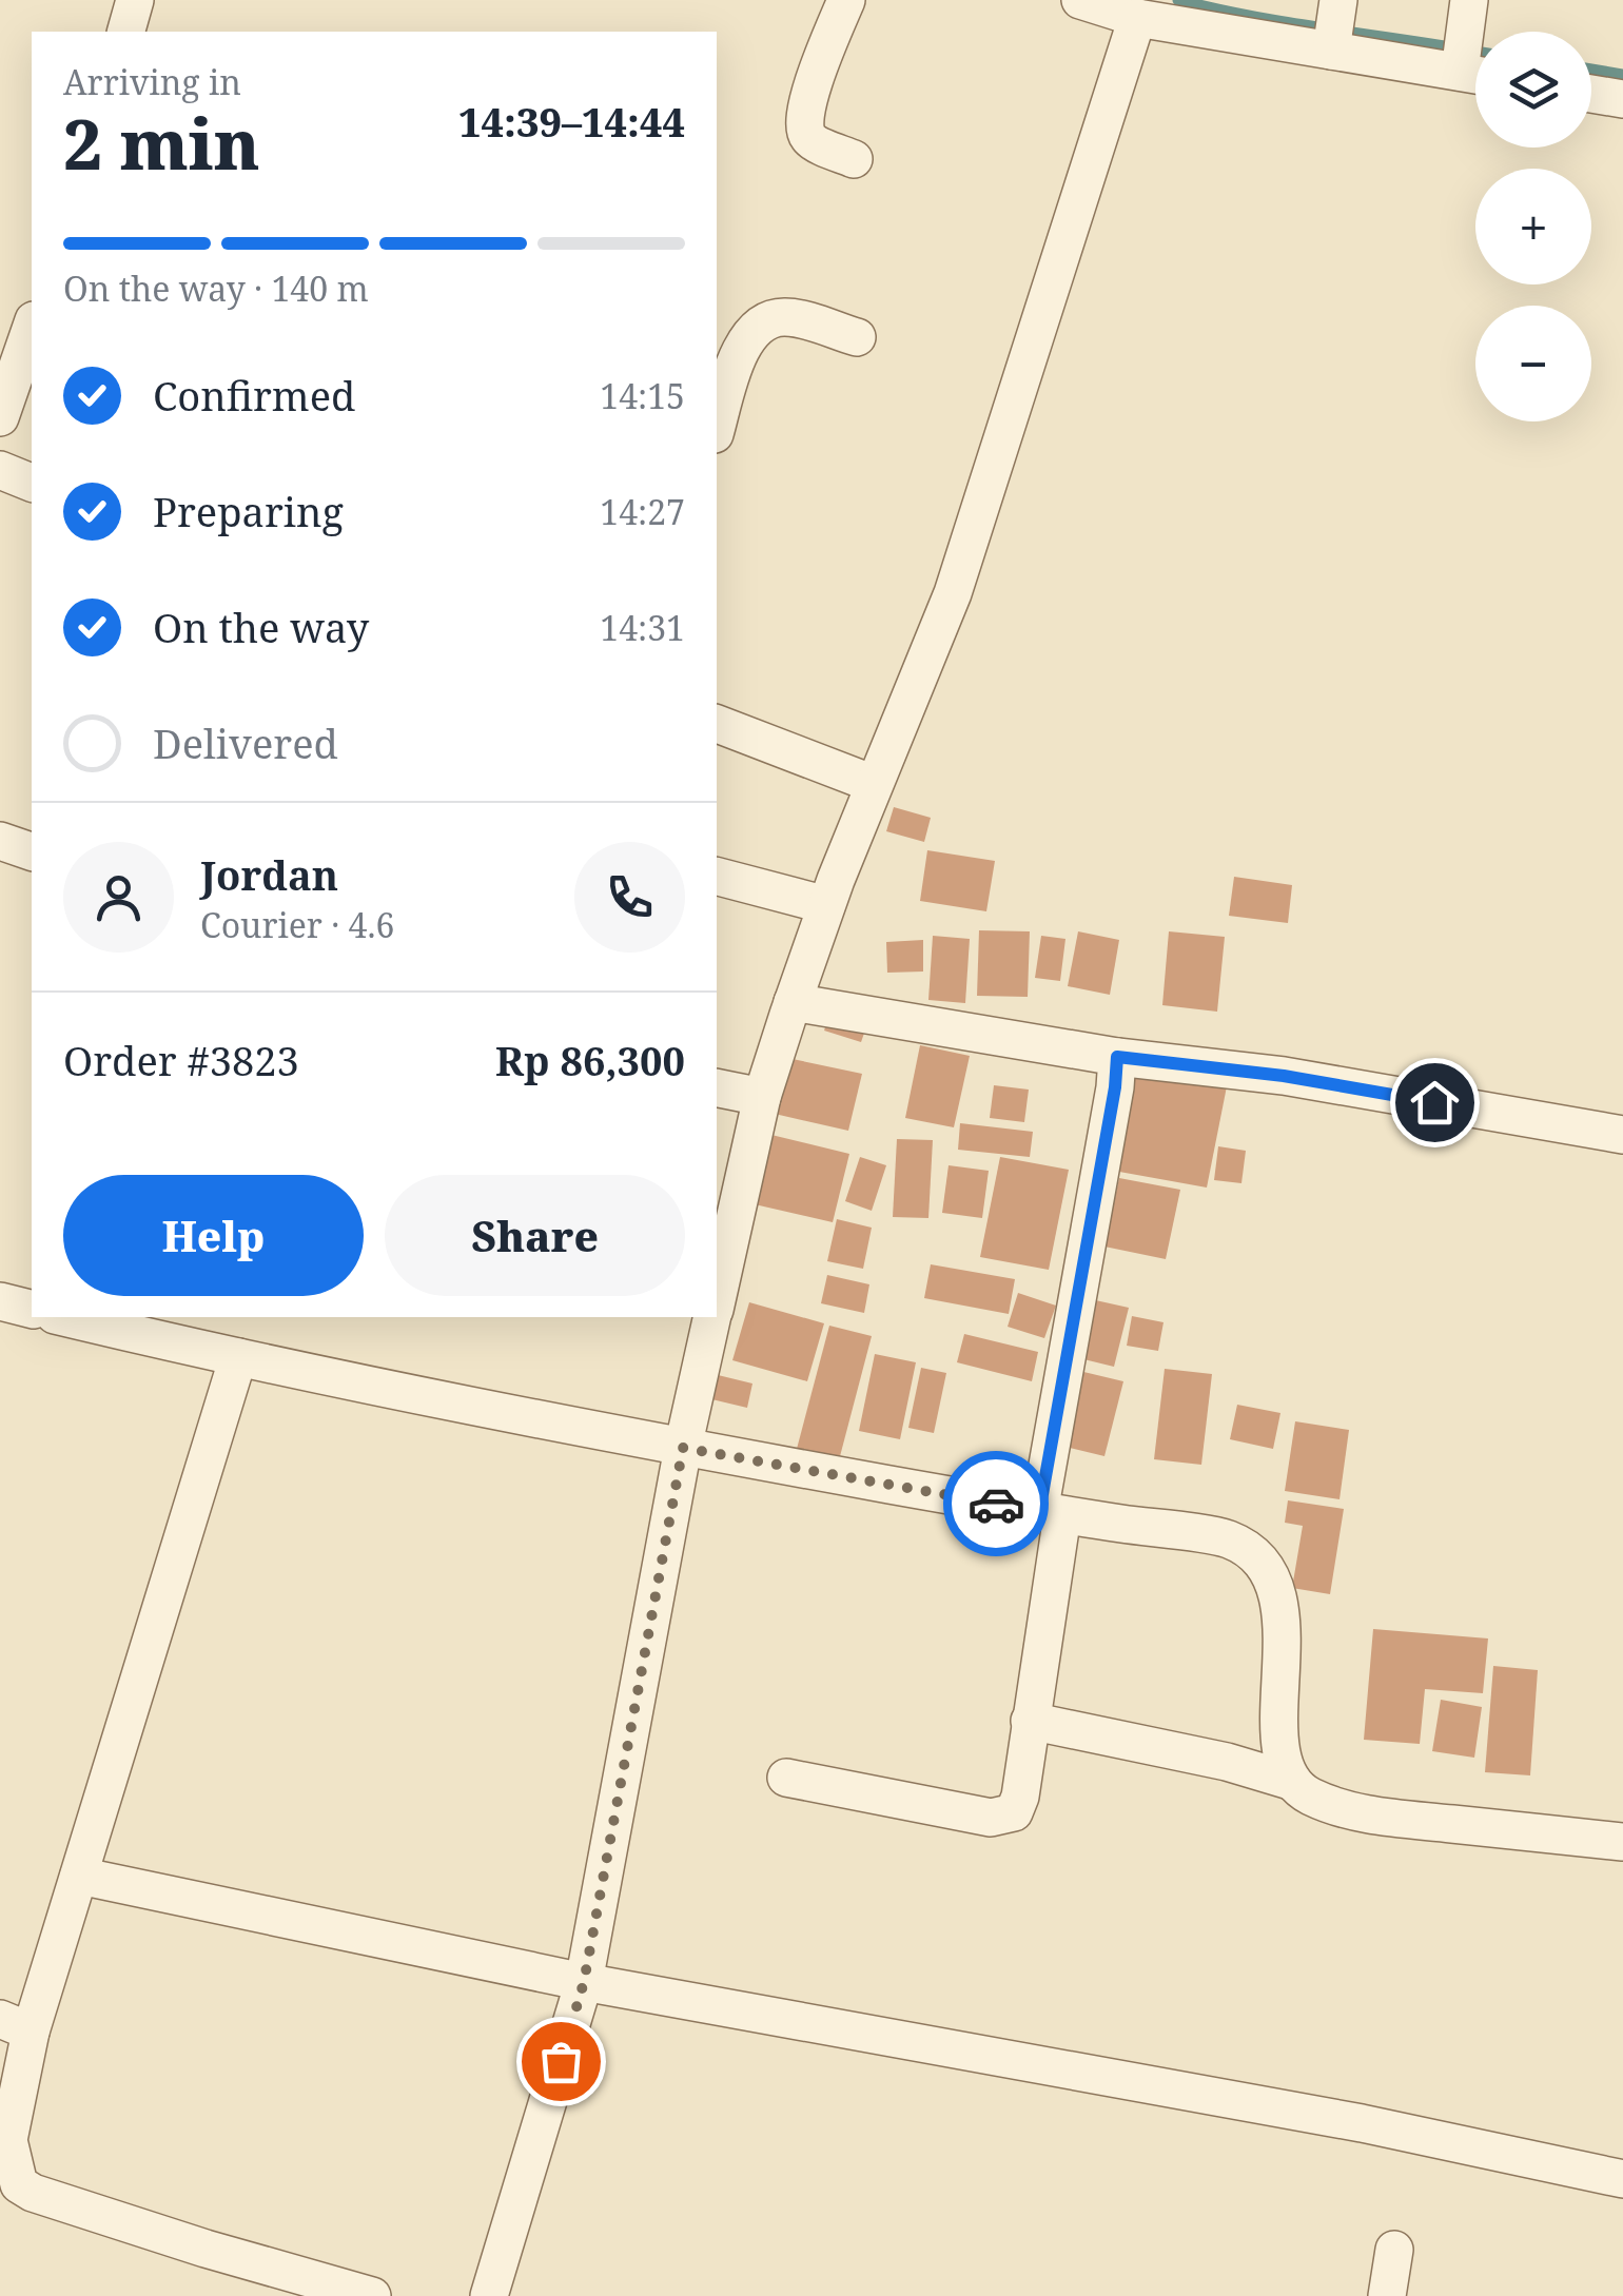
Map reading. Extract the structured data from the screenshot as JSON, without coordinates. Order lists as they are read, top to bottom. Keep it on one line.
{"page":{"map_buttons":["+","−"],"heading":["2 min","Arriving in","14:39–14:44"],"panel":["Jordan","Courier · 4.6","Order #3823","Rp 86,300"],"bar":"On the way · 140 m","list":[["Confirmed","14:15"],["Preparing","14:27"],["On the way","14:31"],"Delivered"],"buttons":["Help","Share"]}}
